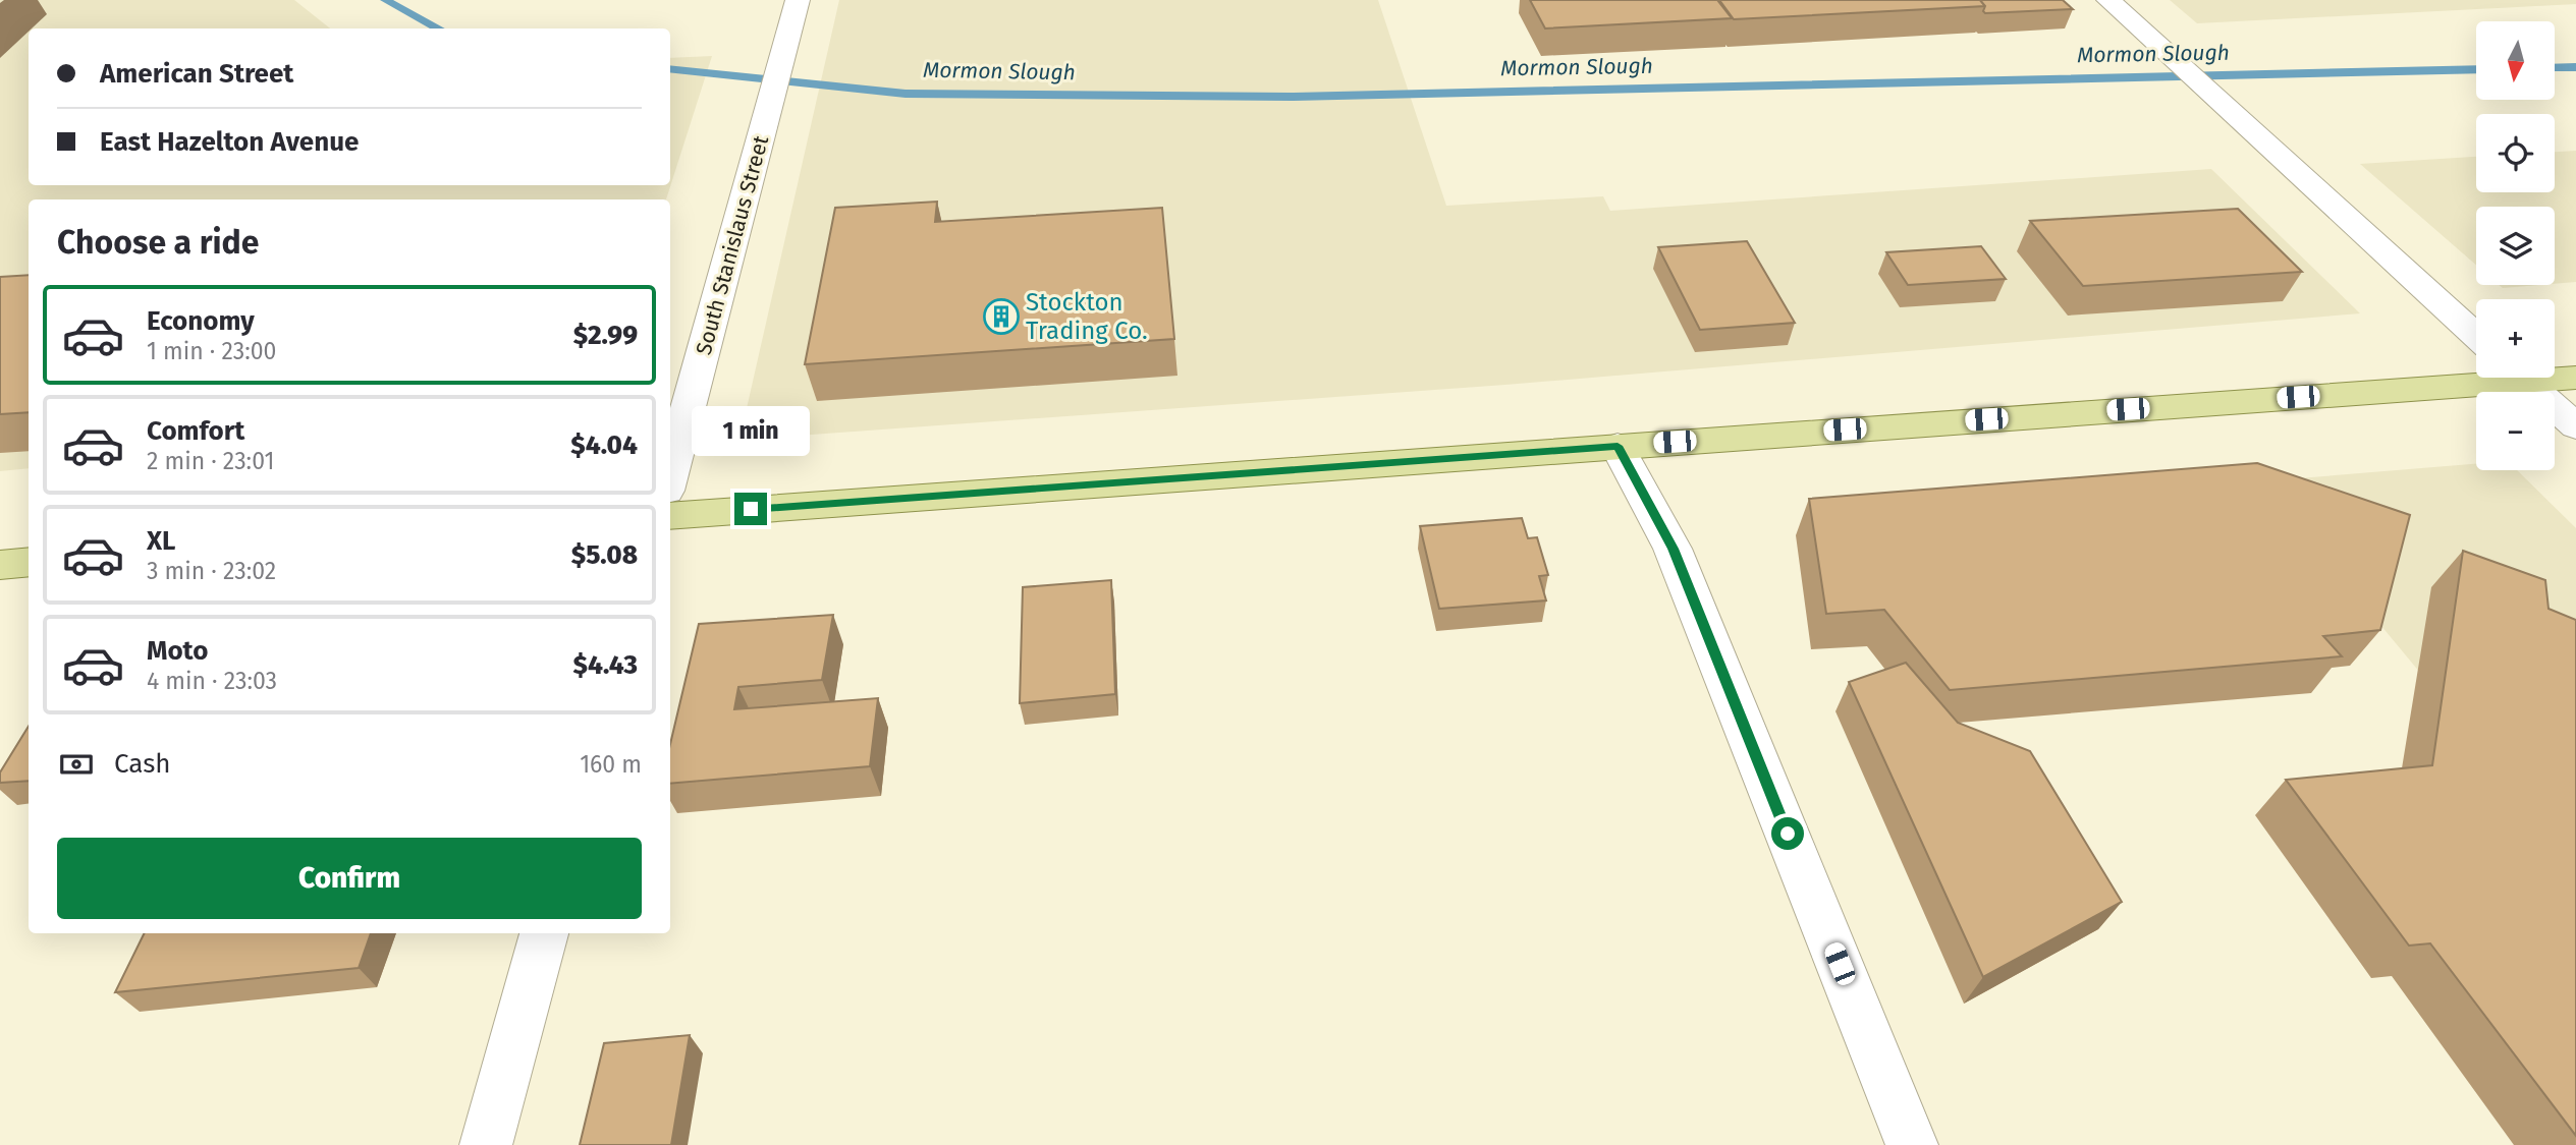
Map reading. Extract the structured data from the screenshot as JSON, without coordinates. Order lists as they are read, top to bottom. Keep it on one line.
{"streets":{"street":["South Stanislaus Street"]},"water":["Mormon Slough"],"places":{"building":["Stockton Trading Co."]},"north":"bottom","page":{"map_buttons":["+","−"],"banner":["American Street","East Hazelton Avenue"],"heading":"Choose a ride","list":[{"name":"Economy","note":"1 min · 23:00","value":"$2.99"},{"name":"Comfort","note":"2 min · 23:01","value":"$4.04"},{"name":"XL","note":"3 min · 23:02","value":"$5.08"},{"name":"Moto","note":"4 min · 23:03","value":"$4.43"}],"bubble":"1 min","pay":["Cash","160 m"],"buttons":"Confirm"}}
